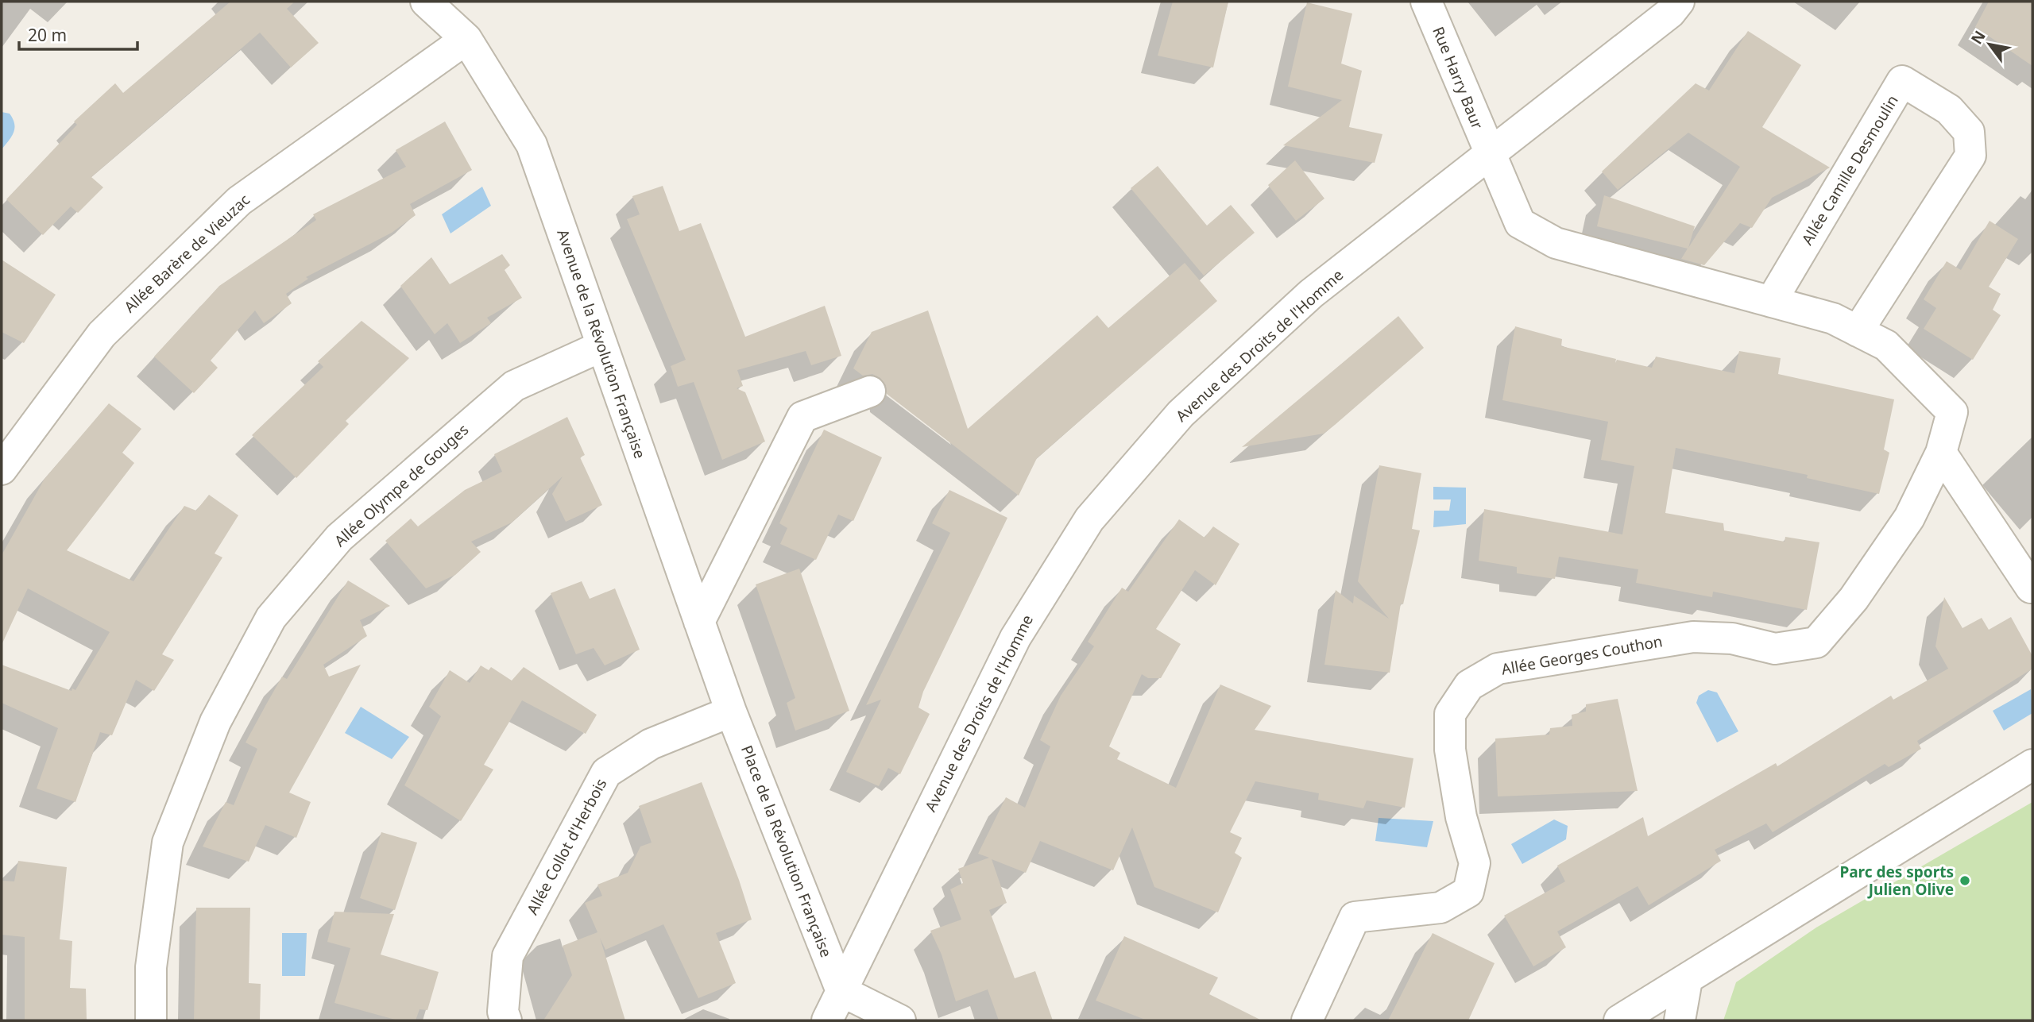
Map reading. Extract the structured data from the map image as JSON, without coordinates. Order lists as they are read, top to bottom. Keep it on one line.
{"streets":{"street":["Rue Harry Baur","Allée Camille Desmoulin","Allée Barère de Vieuzac","Avenue de la Révolution Française","Avenue des Droits de l'Homme","Allée Olympe de Gouges","Allée Georges Couthon","Allée Collot d'Herbois","Place de la Révolution Française"]},"crossings":[["Rue Harry Baur","Avenue des Droits de l'Homme"],["Allée Camille Desmoulin","Allée Georges Couthon"],["Allée Barère de Vieuzac","Avenue de la Révolution Française"],["Avenue de la Révolution Française","Allée Olympe de Gouges"],["Avenue de la Révolution Française","Allée Collot d'Herbois"],["Avenue de la Révolution Française","Place de la Révolution Française"],["Avenue des Droits de l'Homme","Place de la Révolution Française"],["Allée Collot d'Herbois","Place de la Révolution Française"]],"places":["Parc des sports Julien Olive"],"scale_bar":"20 m","north":"top left"}
